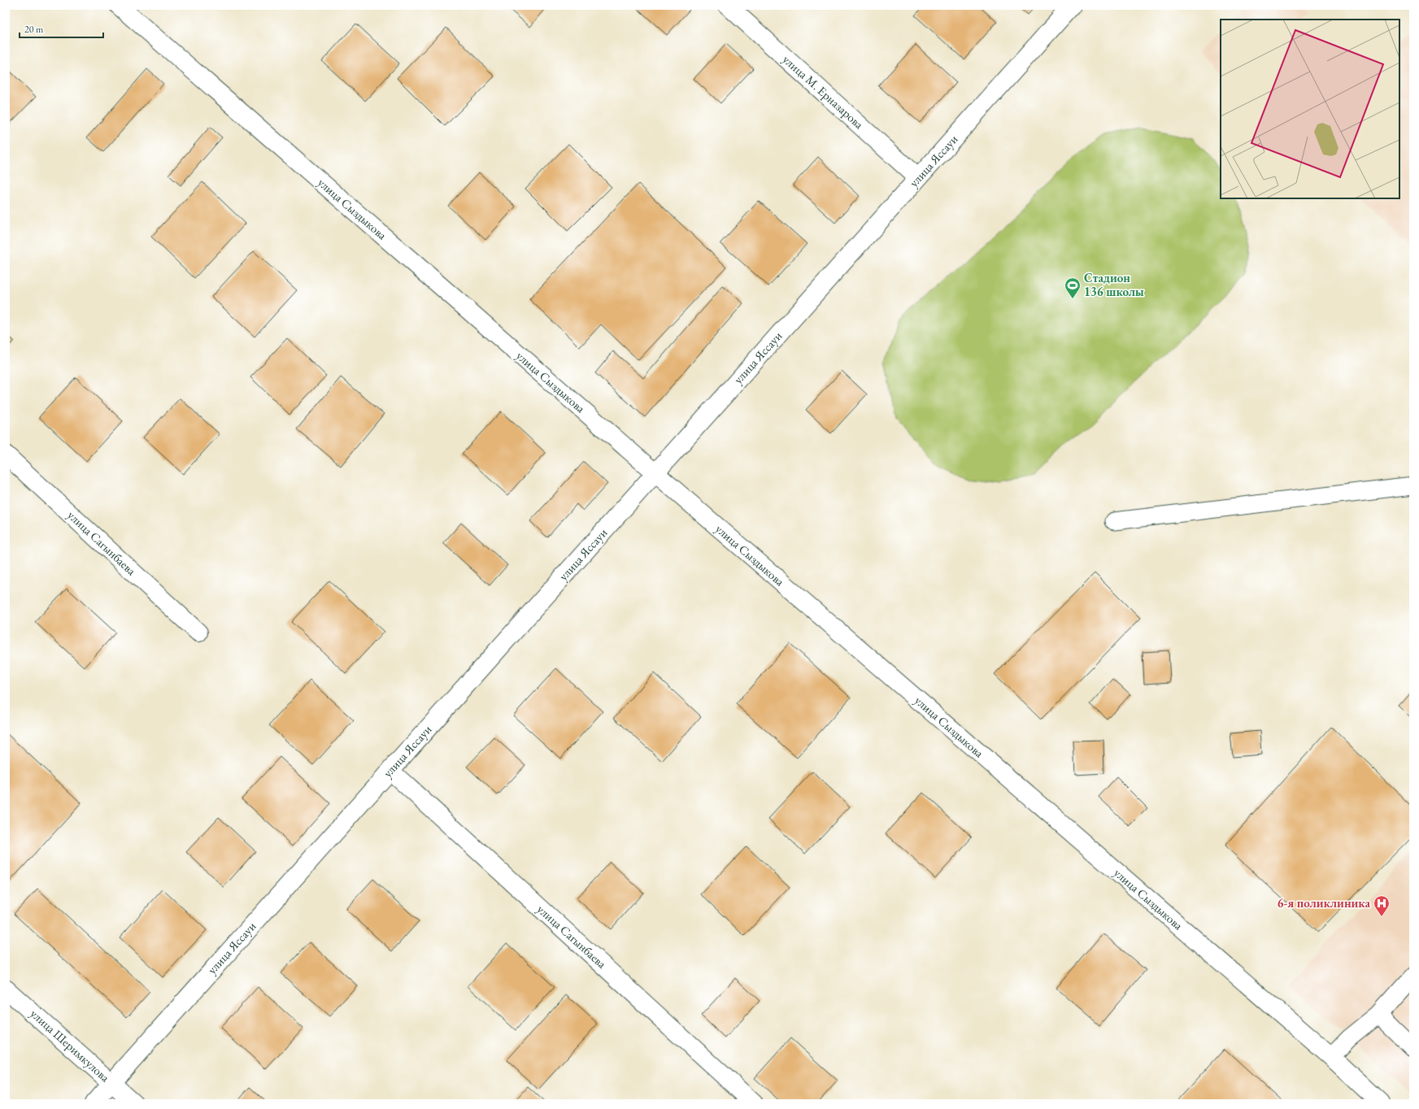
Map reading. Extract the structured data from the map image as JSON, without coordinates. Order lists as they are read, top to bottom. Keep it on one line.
{"streets":{"street":["улица М. Ерназарова","улица Яссауи","улица Сыздыкова","улица Сагынбаева","улица Шеримкулова"]},"crossings":[["улица М. Ерназарова","улица Яссауи"],["улица Яссауи","улица Сыздыкова"],["улица Яссауи","улица Сагынбаева"],["улица Яссауи","улица Шеримкулова"]],"places":{"sports":["Стадион 136 школы"],"hospital":["6-я поликлиника"]},"scale_bar":"20 m"}
